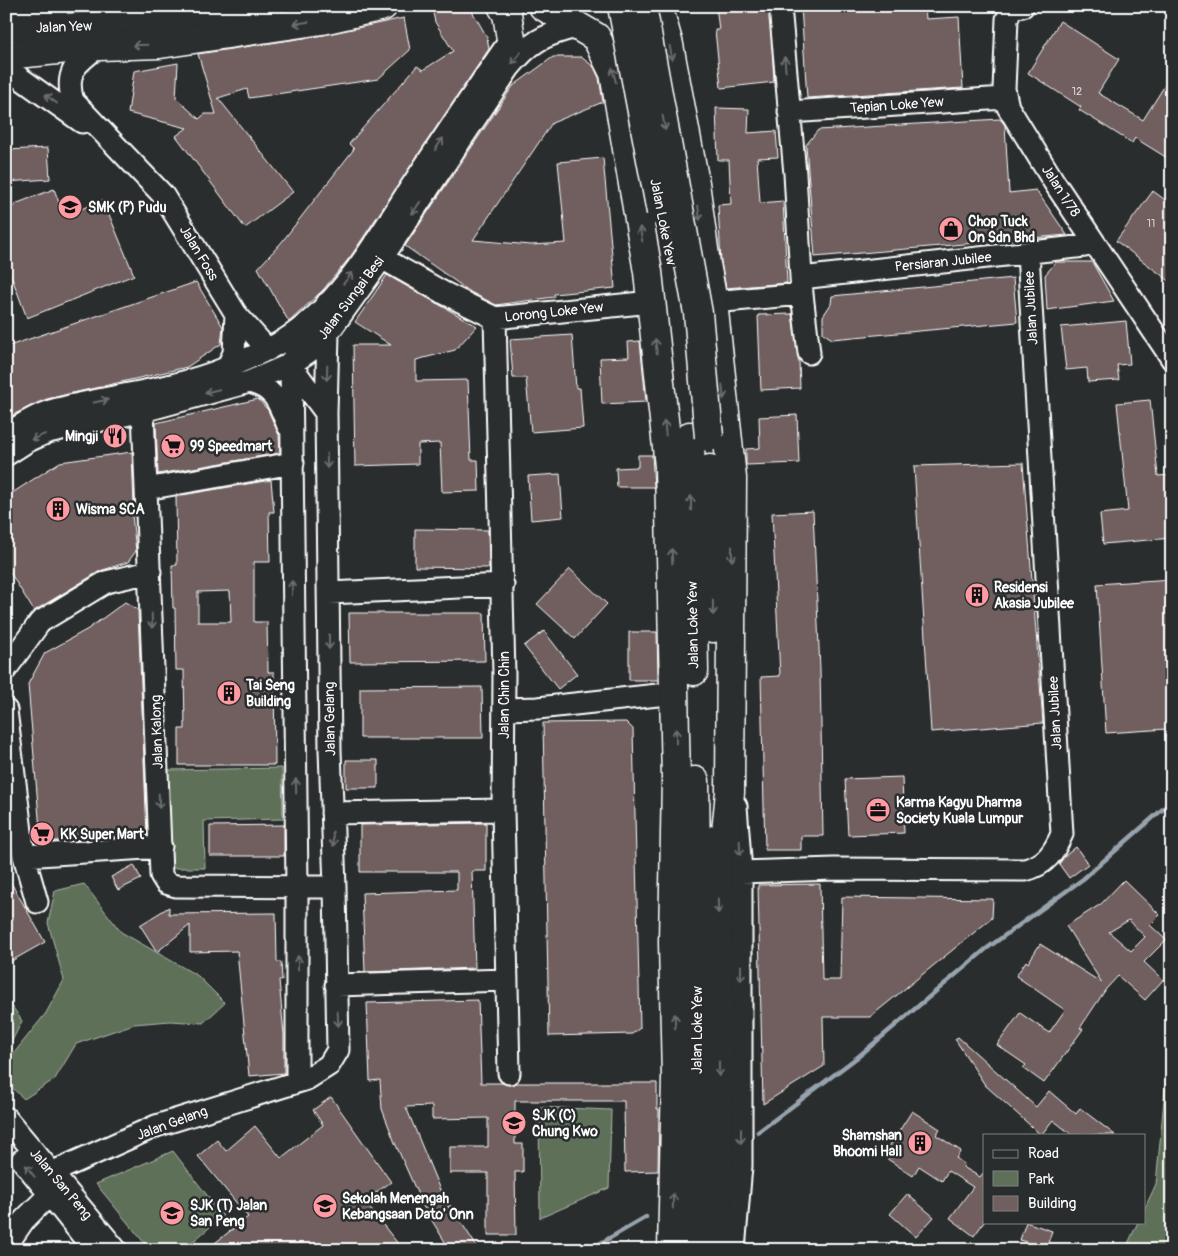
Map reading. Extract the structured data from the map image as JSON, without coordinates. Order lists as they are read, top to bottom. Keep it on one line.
{"streets":{"highway":["Jalan Loke Yew"],"main road":["Jalan Yew"],"street":["Tepian Loke Yew","Jalan 1/78","Jalan Foss","Persiaran Jubilee","Jalan Sungai Besi","Jalan Jubilee","Lorong Loke Yew","Jalan Chin Chin","Jalan Gelang","Jalan Kalong","Jalan San Peng"]},"crossings":[["Tepian Loke Yew","Jalan 1/78"],["Jalan Foss","Jalan Sungai Besi"],["Persiaran Jubilee","Jalan Jubilee"],["Jalan Sungai Besi","Lorong Loke Yew"],["Jalan Sungai Besi","Jalan Gelang"],["Jalan Sungai Besi","Jalan Kalong"],["Lorong Loke Yew","Jalan Chin Chin"],["Jalan Gelang","Jalan Kalong"],["Jalan Gelang","Jalan San Peng"]],"places":{"school or university":["SMK (P) Pudu","SJK (C) Chung Kwo","Sekolah Menengah Kebangsaan Dato' Onn","SJK (T) Jalan San Peng"],"shop":["Chop Tuck On Sdn Bhd"],"restaurant":["Mingji"],"supermarket":["99 Speedmart","KK Super Mart"],"building":["Wisma SCA","Residensi Akasia Jubilee","Tai Seng Building","Shamshan Bhoomi Hall"],"office":["Karma Kagyu Dharma Society Kuala Lumpur"]},"house_numbers":["12","11"],"legend":["Road","Park","Building"]}
